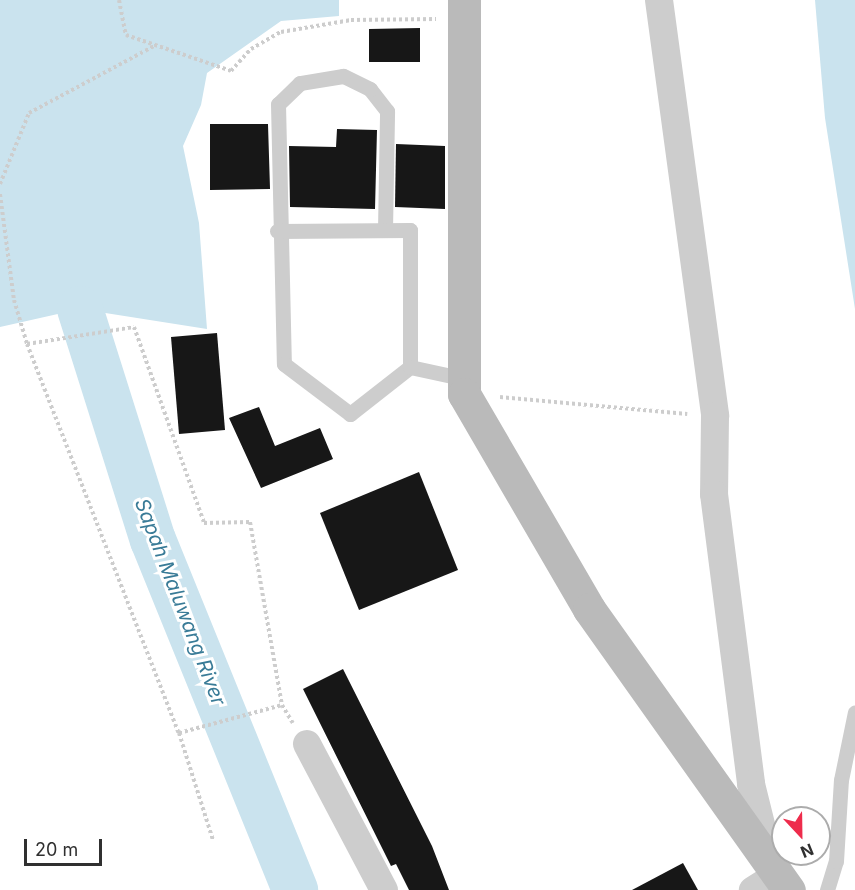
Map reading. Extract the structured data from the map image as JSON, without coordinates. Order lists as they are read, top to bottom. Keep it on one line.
{"water":["Sapah Maluwang River"],"scale_bar":"20 m","north":"bottom"}
